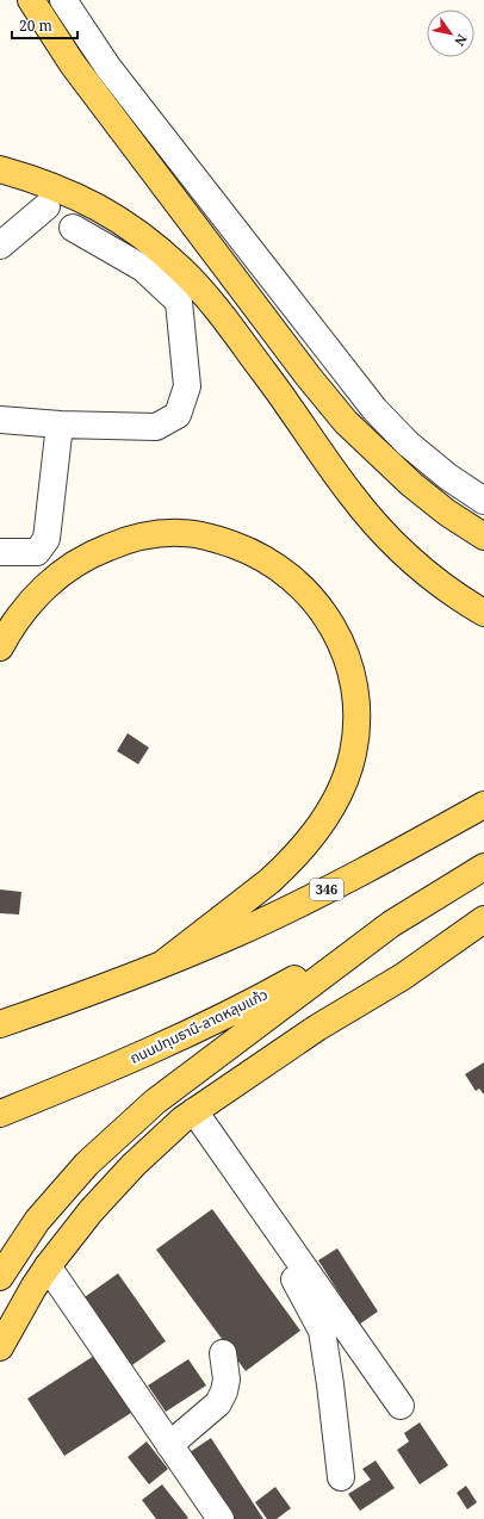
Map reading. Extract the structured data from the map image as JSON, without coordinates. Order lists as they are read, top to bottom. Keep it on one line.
{"streets":{"main road":["346","ถนนปทุมธานี-ลาดหลุมแก้ว"]},"scale_bar":"20 m","north":"bottom right"}
